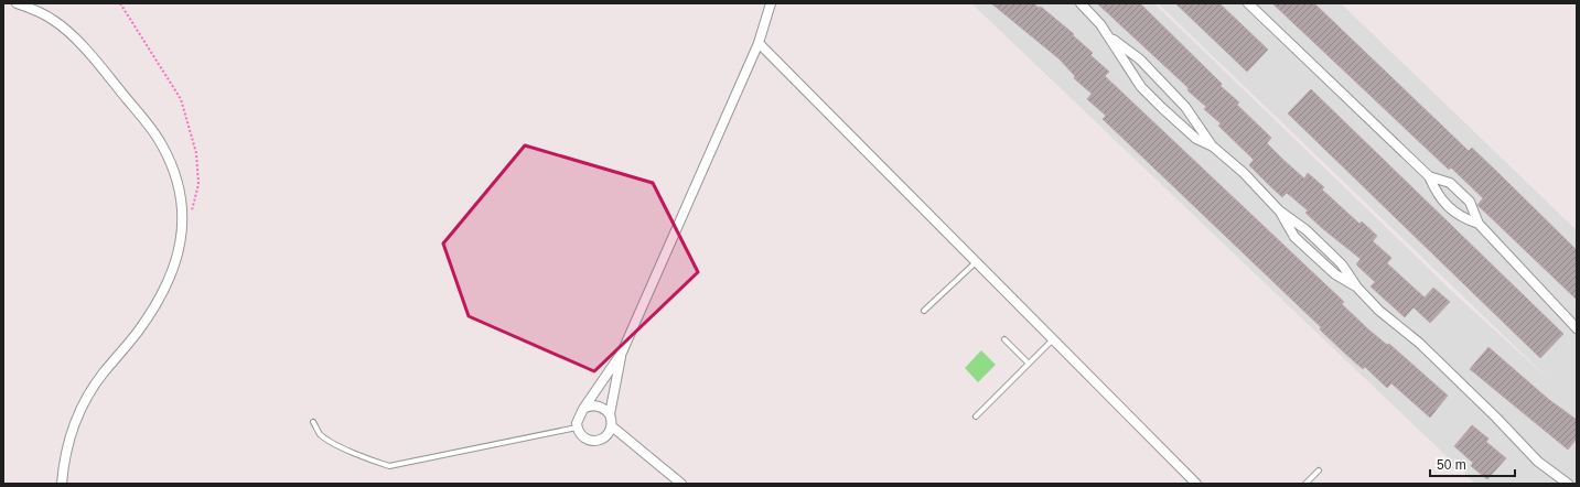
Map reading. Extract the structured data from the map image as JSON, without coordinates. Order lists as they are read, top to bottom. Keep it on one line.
{"scale_bar":"50 m"}
